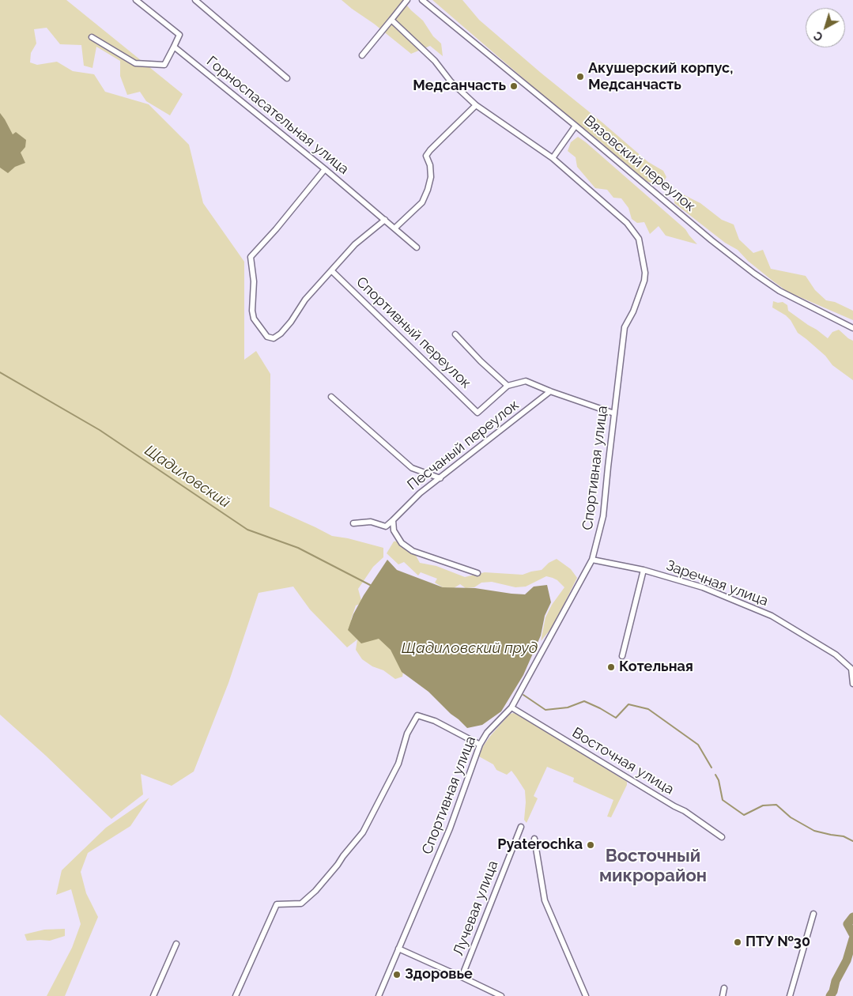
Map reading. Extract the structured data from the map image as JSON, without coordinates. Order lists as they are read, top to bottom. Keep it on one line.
{"streets":{"street":["Горноспасательная улица","Вязовский переулок","Спортивный переулок","Песчаный переулок","Спортивная улица","Заречная улица","Восточная улица","Лучевая улица"]},"crossings":[["Спортивная улица","Заречная улица"],["Спортивная улица","Восточная улица"]],"districts":["Восточный микрорайон"],"water":["Щадиловский","Щадиловский пруд"],"places":["Акушерский корпус, Медсанчасть","Медсанчасть","Котельная","Pyaterochka","ПТУ №30","Здоровье"],"north":"bottom left"}
